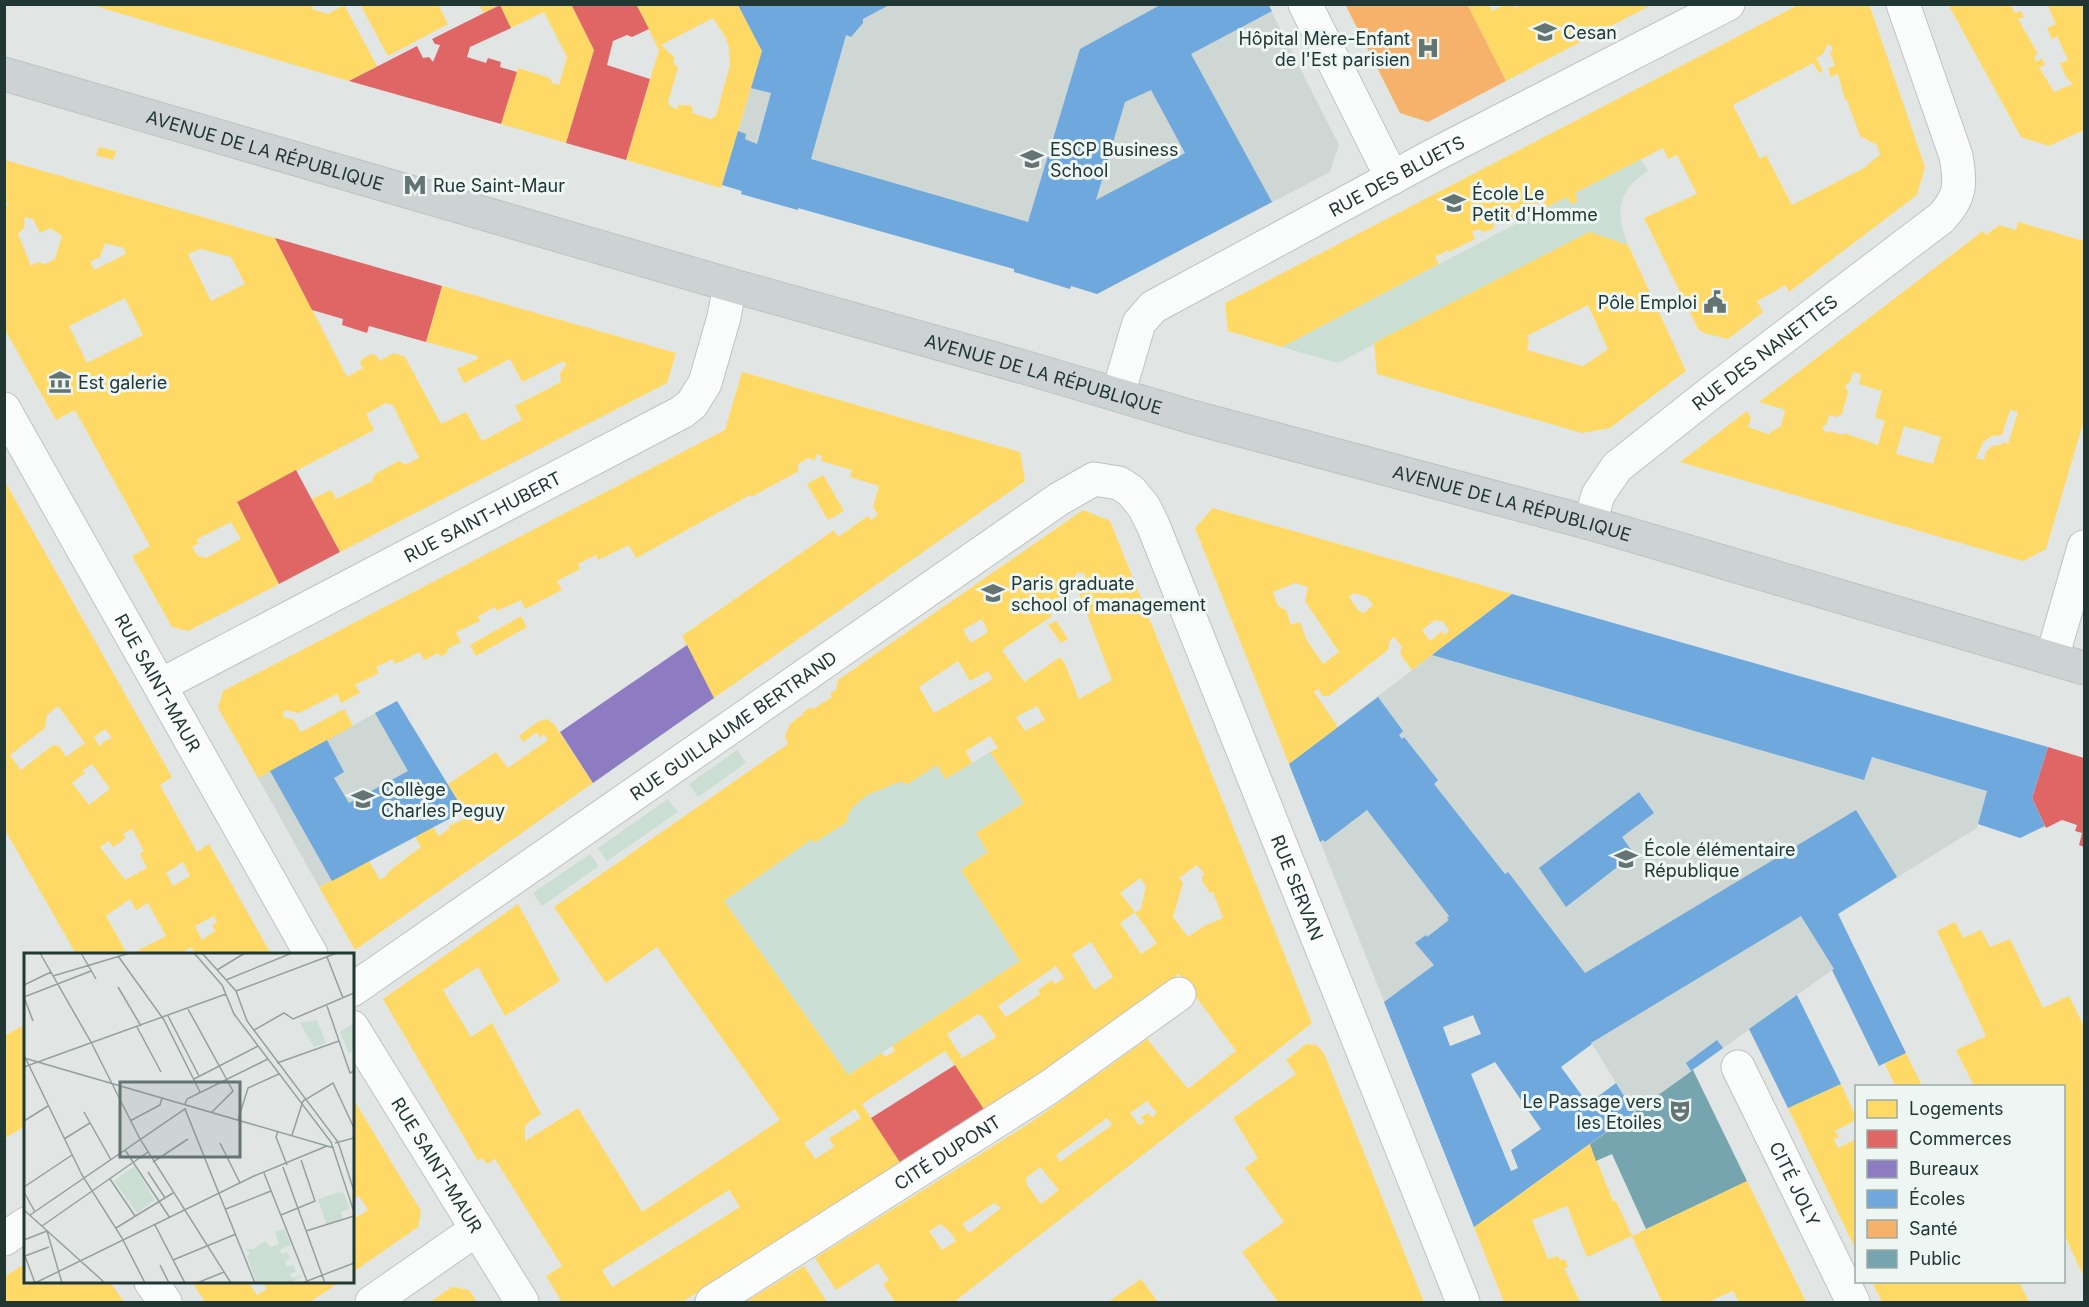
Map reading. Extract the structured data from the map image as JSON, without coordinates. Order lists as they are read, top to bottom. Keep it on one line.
{"streets":{"main road":["AVENUE DE LA RÉPUBLIQUE"],"street":["RUE DES BLUETS","RUE DES NANETTES","RUE SAINT-HUBERT","RUE SAINT-MAUR","RUE GUILLAUME BERTRAND","RUE SERVAN","CITÉ DUPONT","CITÉ JOLY"]},"crossings":[["AVENUE DE LA RÉPUBLIQUE","RUE DES BLUETS"],["AVENUE DE LA RÉPUBLIQUE","RUE DES NANETTES"],["AVENUE DE LA RÉPUBLIQUE","RUE SAINT-HUBERT"],["RUE SAINT-HUBERT","RUE SAINT-MAUR"],["RUE GUILLAUME BERTRAND","RUE SERVAN"]],"places":{"school or university":["Cesan","ESCP Business School","École Le Petit d'Homme","Paris graduate school of management","Collège Charles Peguy","École élémentaire République"],"hospital":["Hôpital Mère-Enfant de l'Est parisien"],"metro station":["Rue Saint-Maur"],"public building":["Pôle Emploi"],"museum":["Est galerie"],"theatre":["Le Passage vers les Etoiles"]},"legend":["Logements","Commerces","Bureaux","Écoles","Santé","Public"]}
